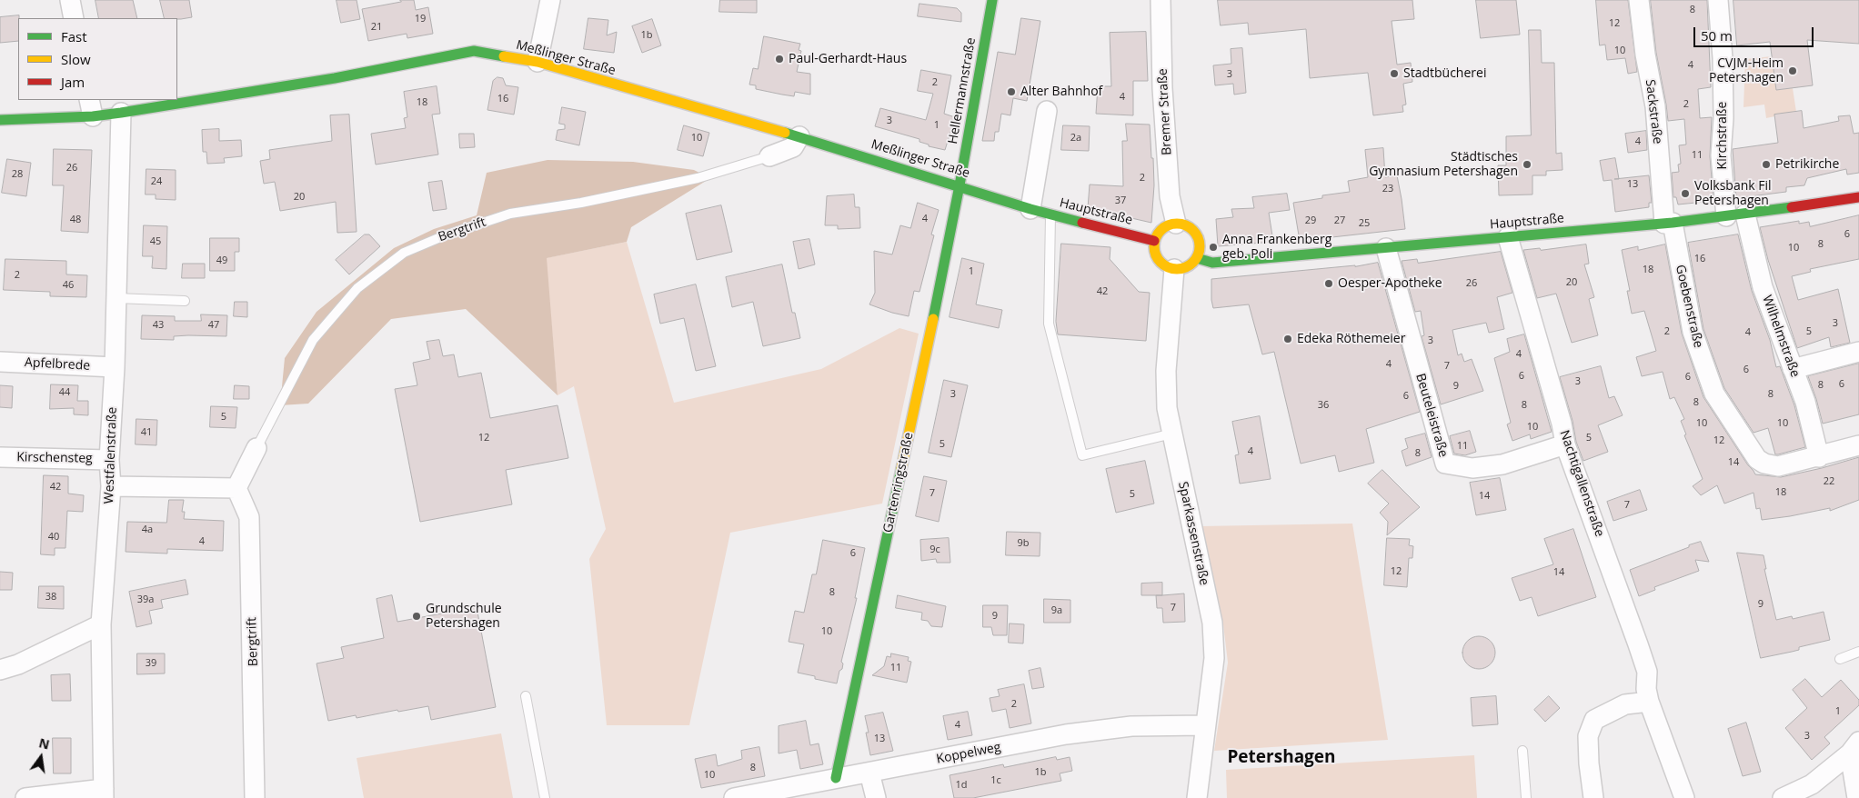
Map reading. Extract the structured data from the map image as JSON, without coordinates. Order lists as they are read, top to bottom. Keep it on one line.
{"streets":{"street":["Meßlinger Straße","Hellermannstraße","Bremer Straße","Sackstraße","Kirchstraße","Hauptstraße","Bergtrift","Goebenstraße","Wilhelmstraße","Apfelbrede","Beuteleistraße","Westfalenstraße","Kirschensteg","Gartenringstraße","Nachtigallenstraße","Sparkassenstraße","Koppelweg"]},"crossings":[["Meßlinger Straße","Hellermannstraße"],["Meßlinger Straße","Hauptstraße"],["Meßlinger Straße","Bergtrift"],["Meßlinger Straße","Westfalenstraße"],["Meßlinger Straße","Gartenringstraße"],["Hellermannstraße","Gartenringstraße"],["Bremer Straße","Hauptstraße"],["Bremer Straße","Sparkassenstraße"],["Sackstraße","Hauptstraße"],["Sackstraße","Goebenstraße"],["Kirchstraße","Hauptstraße"],["Kirchstraße","Wilhelmstraße"],["Hauptstraße","Goebenstraße"],["Hauptstraße","Wilhelmstraße"],["Hauptstraße","Beuteleistraße"],["Hauptstraße","Nachtigallenstraße"],["Hauptstraße","Sparkassenstraße"],["Goebenstraße","Wilhelmstraße"],["Apfelbrede","Westfalenstraße"],["Beuteleistraße","Nachtigallenstraße"],["Westfalenstraße","Kirschensteg"],["Gartenringstraße","Koppelweg"],["Sparkassenstraße","Koppelweg"]],"districts":["Petershagen"],"places":["Paul-Gerhardt-Haus","CVJM-Heim Petershagen","Stadtbücherei","Alter Bahnhof","Städtisches Gymnasium Petershagen","Petrikirche","Volksbank Fil Petershagen","Anna Frankenberg geb. Poli","Oesper-Apotheke","Edeka Röthemeier","Grundschule Petershagen"],"house_numbers":["8","19","12","21","1b","10","4","3","2","4","16","18","2","3","1","10","2a","4","11","26","28","2","24","13","23","20","37","4","48","29","27","25","6","45","8","10","16","49","18","1","2","20","26","46","42","3","43","47","2","5","4","3","4","4","7","6","6","6","3","6","8","9","44","3","8","6","8","36","8","5","10","10","10","41","12","5","12","5","11","4","8","14","22","42","18","7","5","14","7","4a","40","4","9b","9c","6","12","14","8","38","39a","9","7","9a","9","10","39","11","2","1","4","3","13","8","1b","10","1c","1d"],"legend":["Fast","Slow","Jam"],"scale_bar":"50 m","north":"top"}
